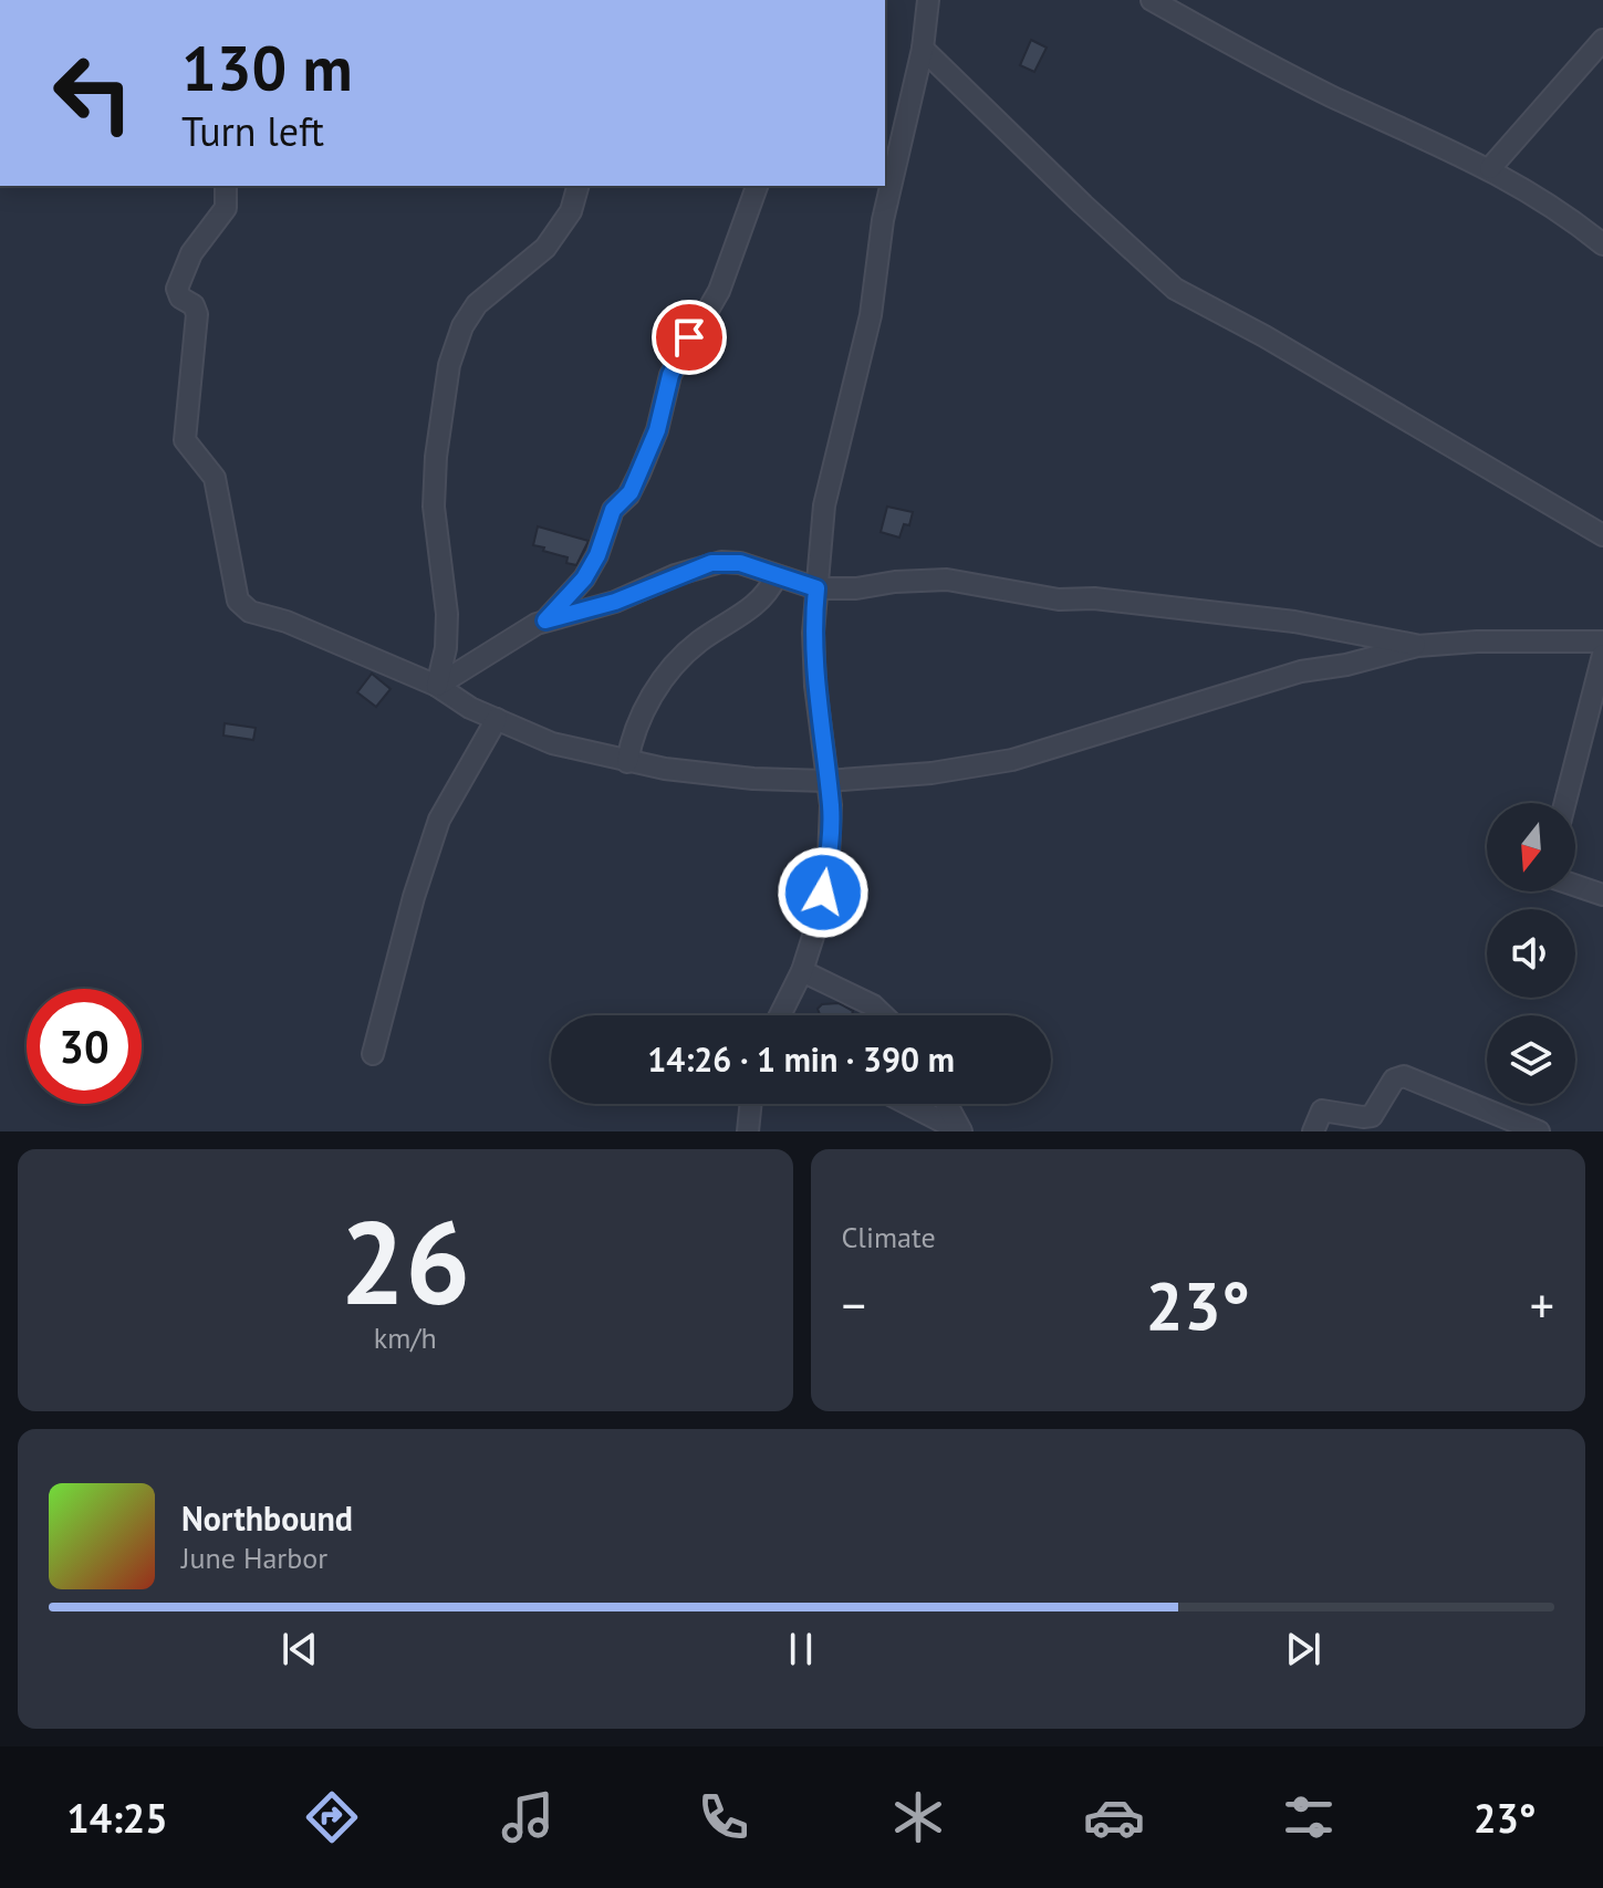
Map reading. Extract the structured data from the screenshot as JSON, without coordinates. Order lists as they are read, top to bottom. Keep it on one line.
{"north":"bottom","page":{"turn":["130 m","Turn left"],"limit":"30","trip":"14:26 · 1 min · 390 m","tile":[["26","km/h"],"Climate"],"heat":["−","23°","+"],"song":["Northbound","June Harbor"],"tabs":["14:25","23°"]}}
